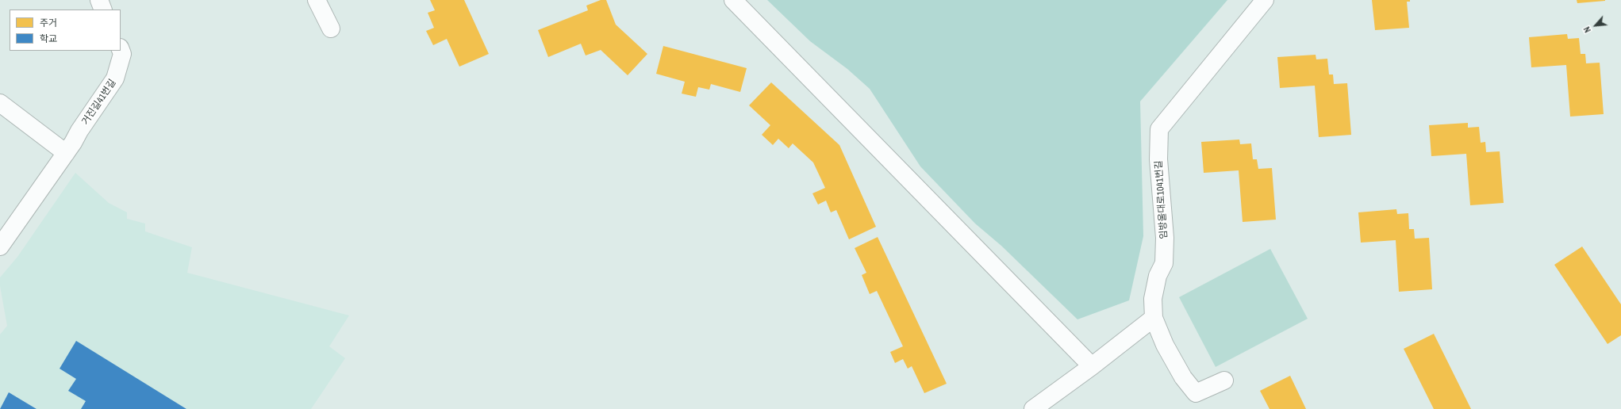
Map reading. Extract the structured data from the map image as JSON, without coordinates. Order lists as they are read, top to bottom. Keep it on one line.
{"streets":{"street":["거진길41번길","임방울대로1041번길"]},"legend":["주거","학교"],"north":"bottom left"}
